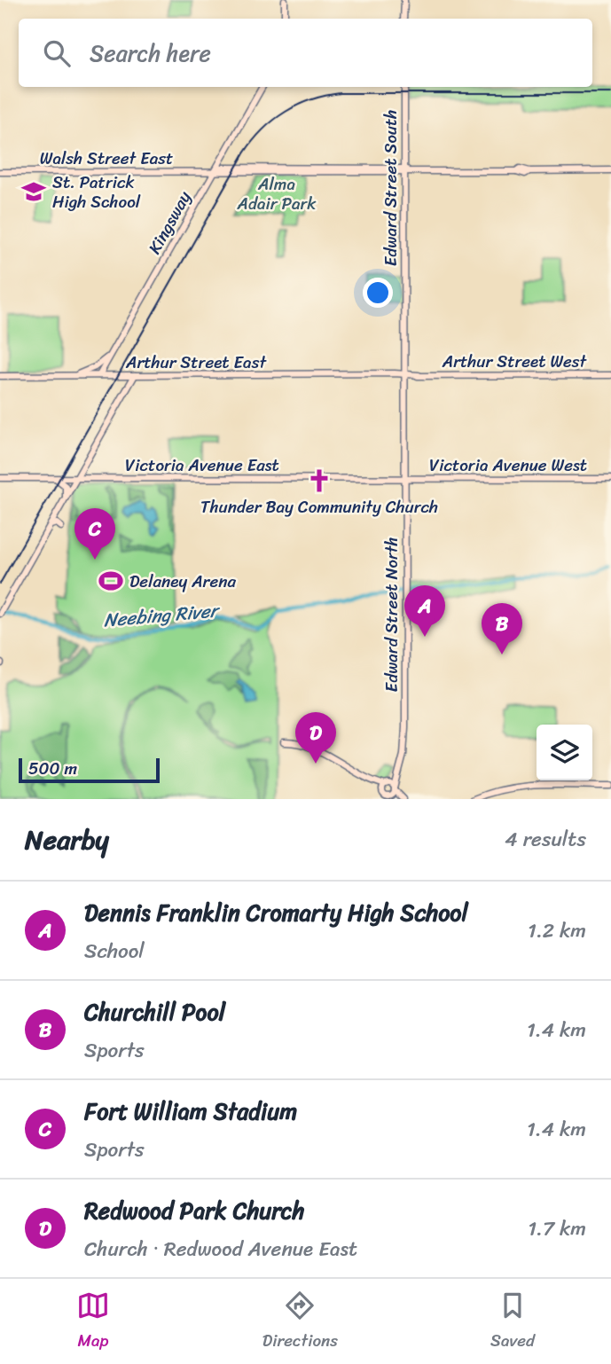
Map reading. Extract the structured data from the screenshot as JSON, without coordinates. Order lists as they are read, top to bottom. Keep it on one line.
{"streets":{"main road":["Walsh Street East","Edward Street South","Kingsway","Arthur Street West","Arthur Street East","Victoria Avenue East","Victoria Avenue West","Edward Street North"]},"crossings":[["Walsh Street East","Edward Street South"],["Walsh Street East","Kingsway"],["Edward Street South","Arthur Street West"],["Edward Street South","Arthur Street East"],["Edward Street South","Victoria Avenue East"],["Edward Street South","Victoria Avenue West"],["Edward Street South","Edward Street North"],["Kingsway","Arthur Street East"],["Arthur Street West","Arthur Street East"],["Victoria Avenue East","Victoria Avenue West"],["Victoria Avenue East","Edward Street North"],["Victoria Avenue West","Edward Street North"]],"water":["Neebing River"],"parks":["Alma Adair Park"],"places":{"school or university":["St. Patrick High School"],"church":["Thunder Bay Community Church"],"sports":["Delaney Arena"]},"scale_bar":"500 m","page":{"search":"Search here","pins":["C","A","B","D"],"scale":"500 m","heading":["Nearby","4 results"],"list":[{"mark":"A","name":"Dennis Franklin Cromarty High School","note":"School","value":"1.2 km"},{"mark":"B","name":"Churchill Pool","note":"Sports","value":"1.4 km"},{"mark":"C","name":"Fort William Stadium","note":"Sports","value":"1.4 km"},{"mark":"D","name":"Redwood Park Church","note":"Church · Redwood Avenue East","value":"1.7 km"}],"nav":["Map","Directions","Saved"]}}
